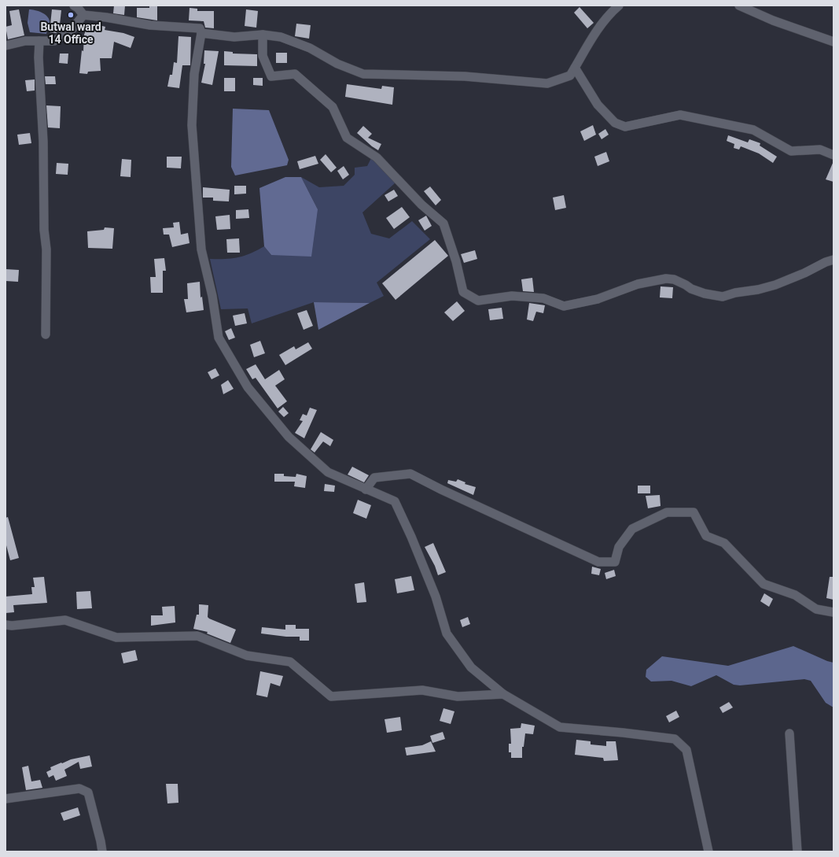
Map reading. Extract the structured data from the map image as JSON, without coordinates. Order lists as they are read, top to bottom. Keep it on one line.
{"places":["Butwal ward 14 Office"]}
